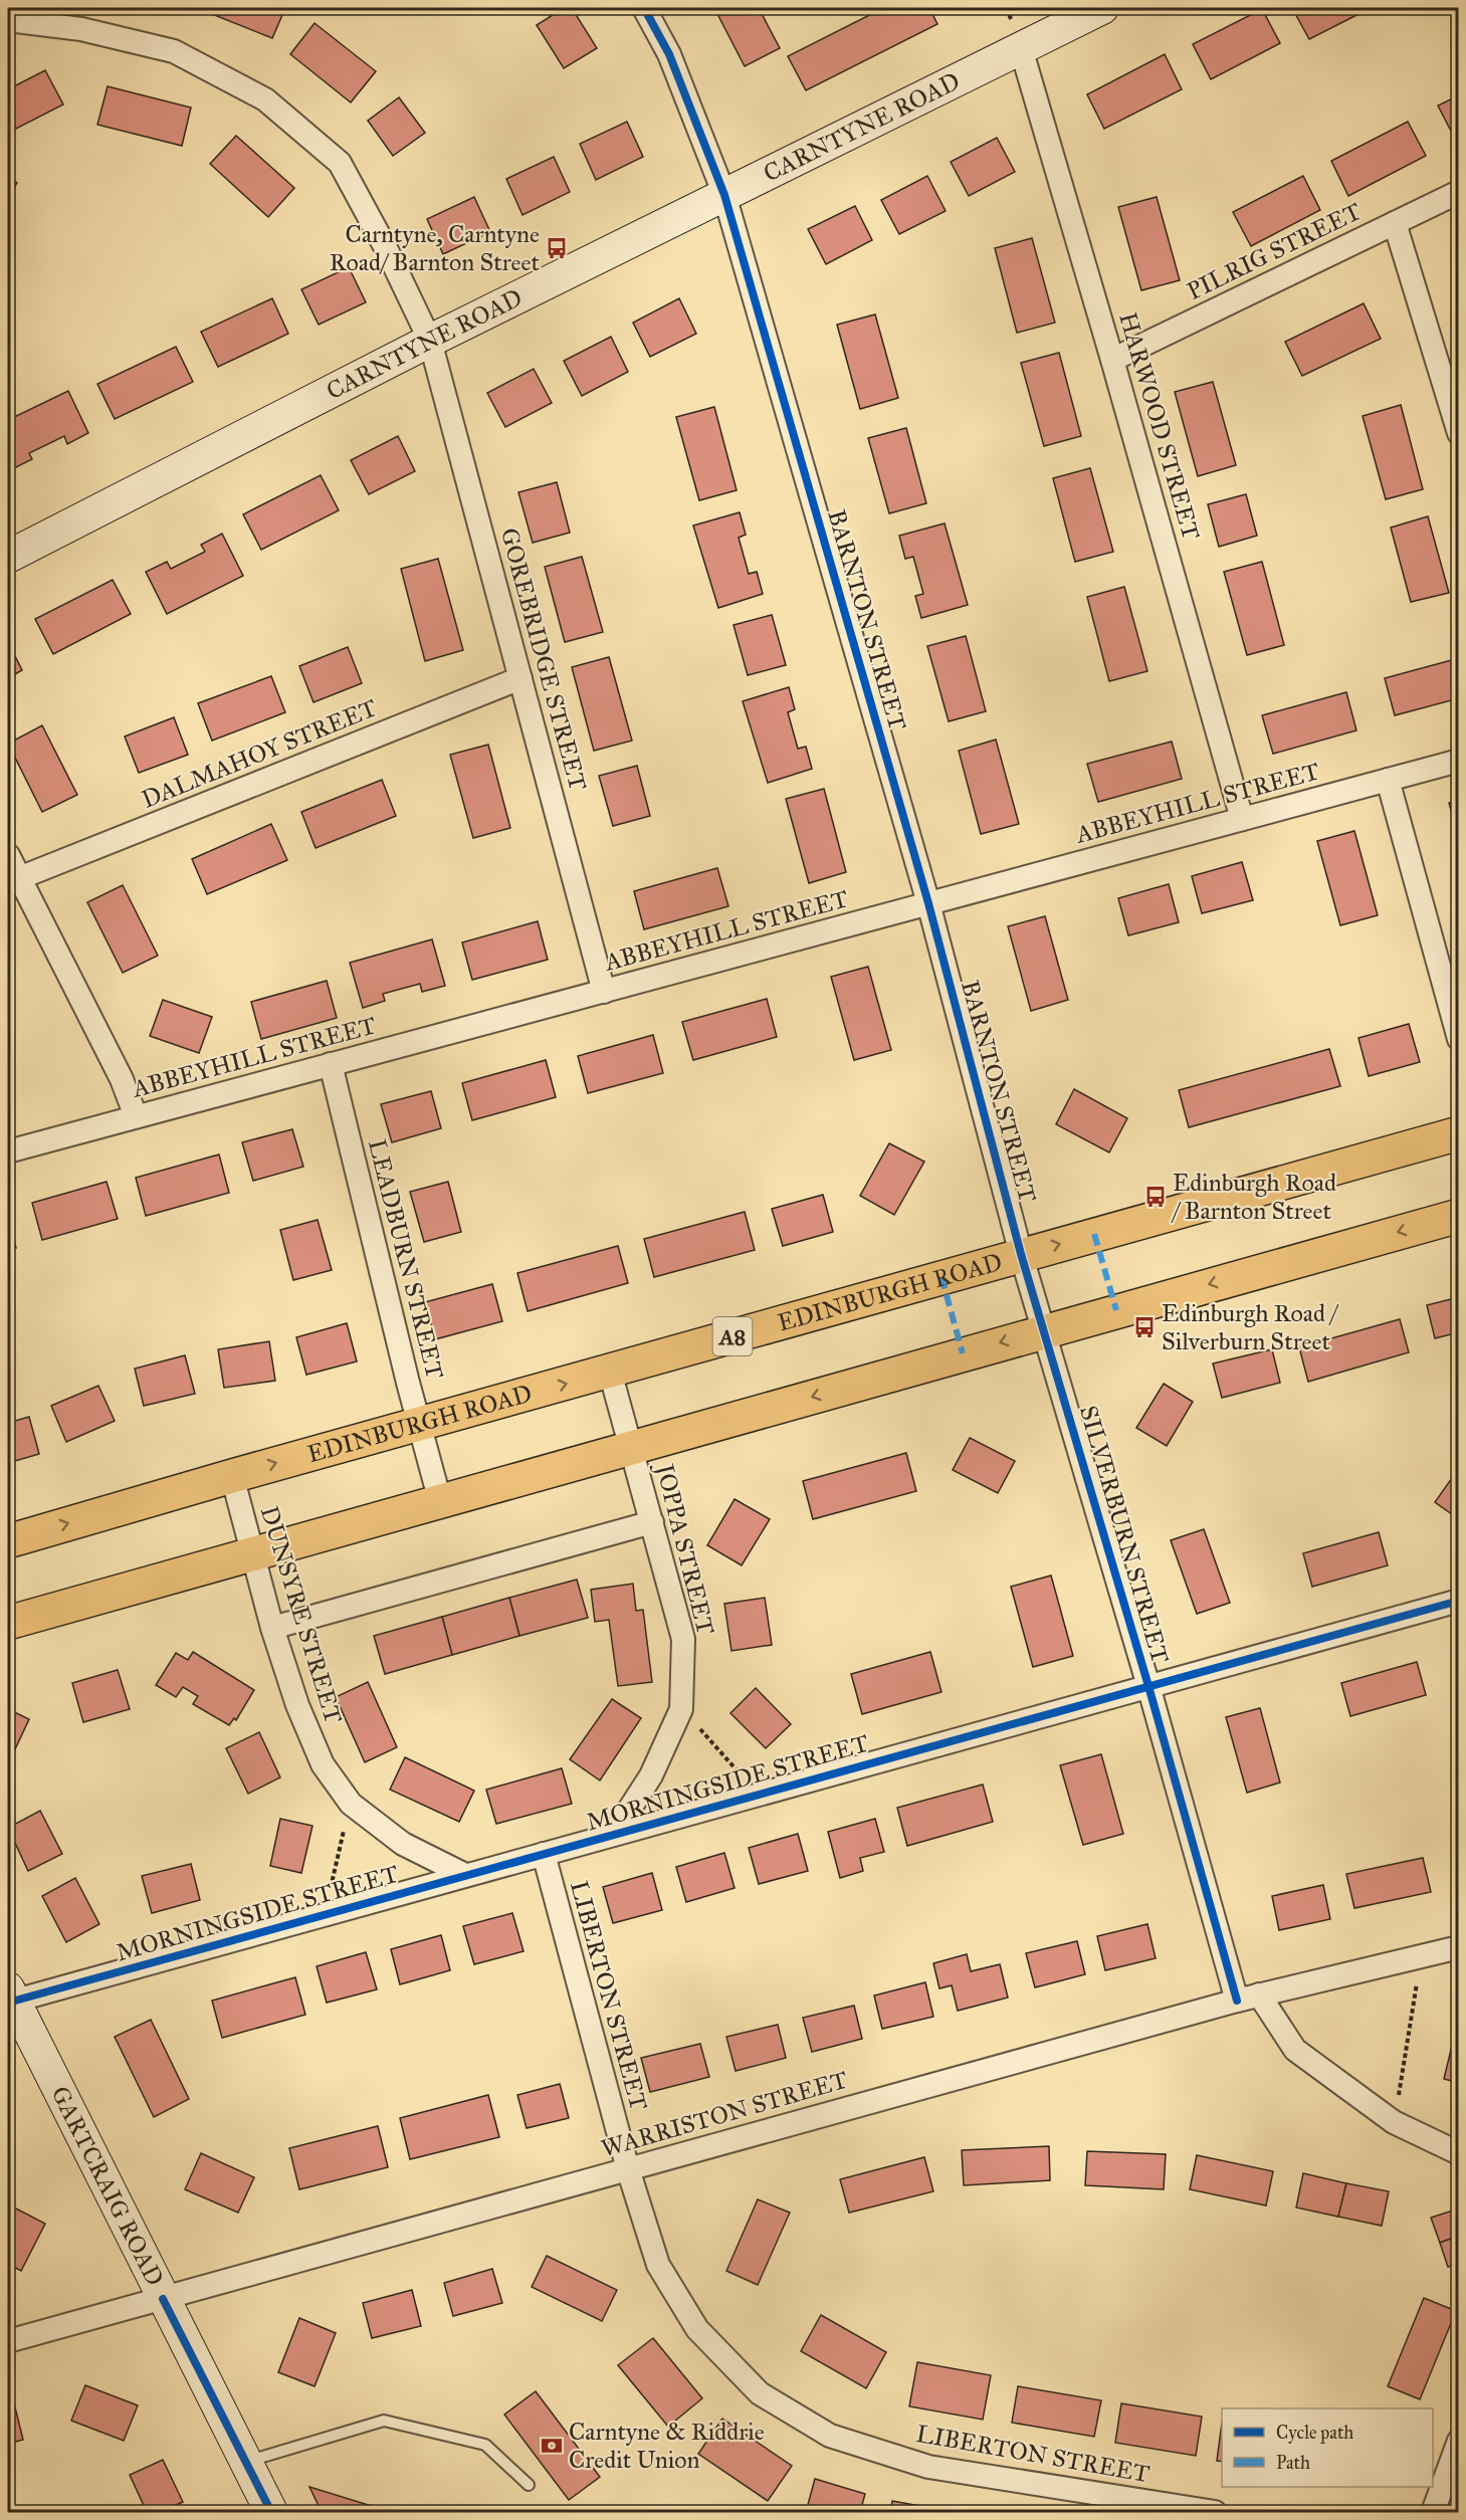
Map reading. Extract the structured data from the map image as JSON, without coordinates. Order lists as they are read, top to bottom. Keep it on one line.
{"streets":{"main road":["EDINBURGH ROAD","A8"],"street":["CARNTYNE ROAD","PILRIG STREET","HARWOOD STREET","BARNTON STREET","GOREBRIDGE STREET","DALMAHOY STREET","ABBEYHILL STREET","LEADBURN STREET","SILVERBURN STREET","JOPPA STREET","DUNSYRE STREET","MORNINGSIDE STREET","LIBERTON STREET","WARRISTON STREET","GARTCRAIG ROAD"]},"crossings":[["CARNTYNE ROAD","HARWOOD STREET"],["CARNTYNE ROAD","BARNTON STREET"],["CARNTYNE ROAD","GOREBRIDGE STREET"],["PILRIG STREET","HARWOOD STREET"],["HARWOOD STREET","ABBEYHILL STREET"],["BARNTON STREET","ABBEYHILL STREET"],["BARNTON STREET","EDINBURGH ROAD"],["BARNTON STREET","SILVERBURN STREET"],["GOREBRIDGE STREET","DALMAHOY STREET"],["GOREBRIDGE STREET","ABBEYHILL STREET"],["ABBEYHILL STREET","LEADBURN STREET"],["LEADBURN STREET","EDINBURGH ROAD"],["EDINBURGH ROAD","SILVERBURN STREET"],["EDINBURGH ROAD","JOPPA STREET"],["EDINBURGH ROAD","DUNSYRE STREET"],["SILVERBURN STREET","MORNINGSIDE STREET"],["SILVERBURN STREET","WARRISTON STREET"],["JOPPA STREET","MORNINGSIDE STREET"],["DUNSYRE STREET","MORNINGSIDE STREET"],["MORNINGSIDE STREET","LIBERTON STREET"],["MORNINGSIDE STREET","GARTCRAIG ROAD"],["LIBERTON STREET","WARRISTON STREET"],["WARRISTON STREET","GARTCRAIG ROAD"]],"places":{"bus stop":["Carntyne, Carntyne Road/ Barnton Street","Edinburgh Road / Barnton Street","Edinburgh Road / Silverburn Street"],"bank":["Carntyne & Riddrie Credit Union"]},"legend":["Cycle path","Path"]}
